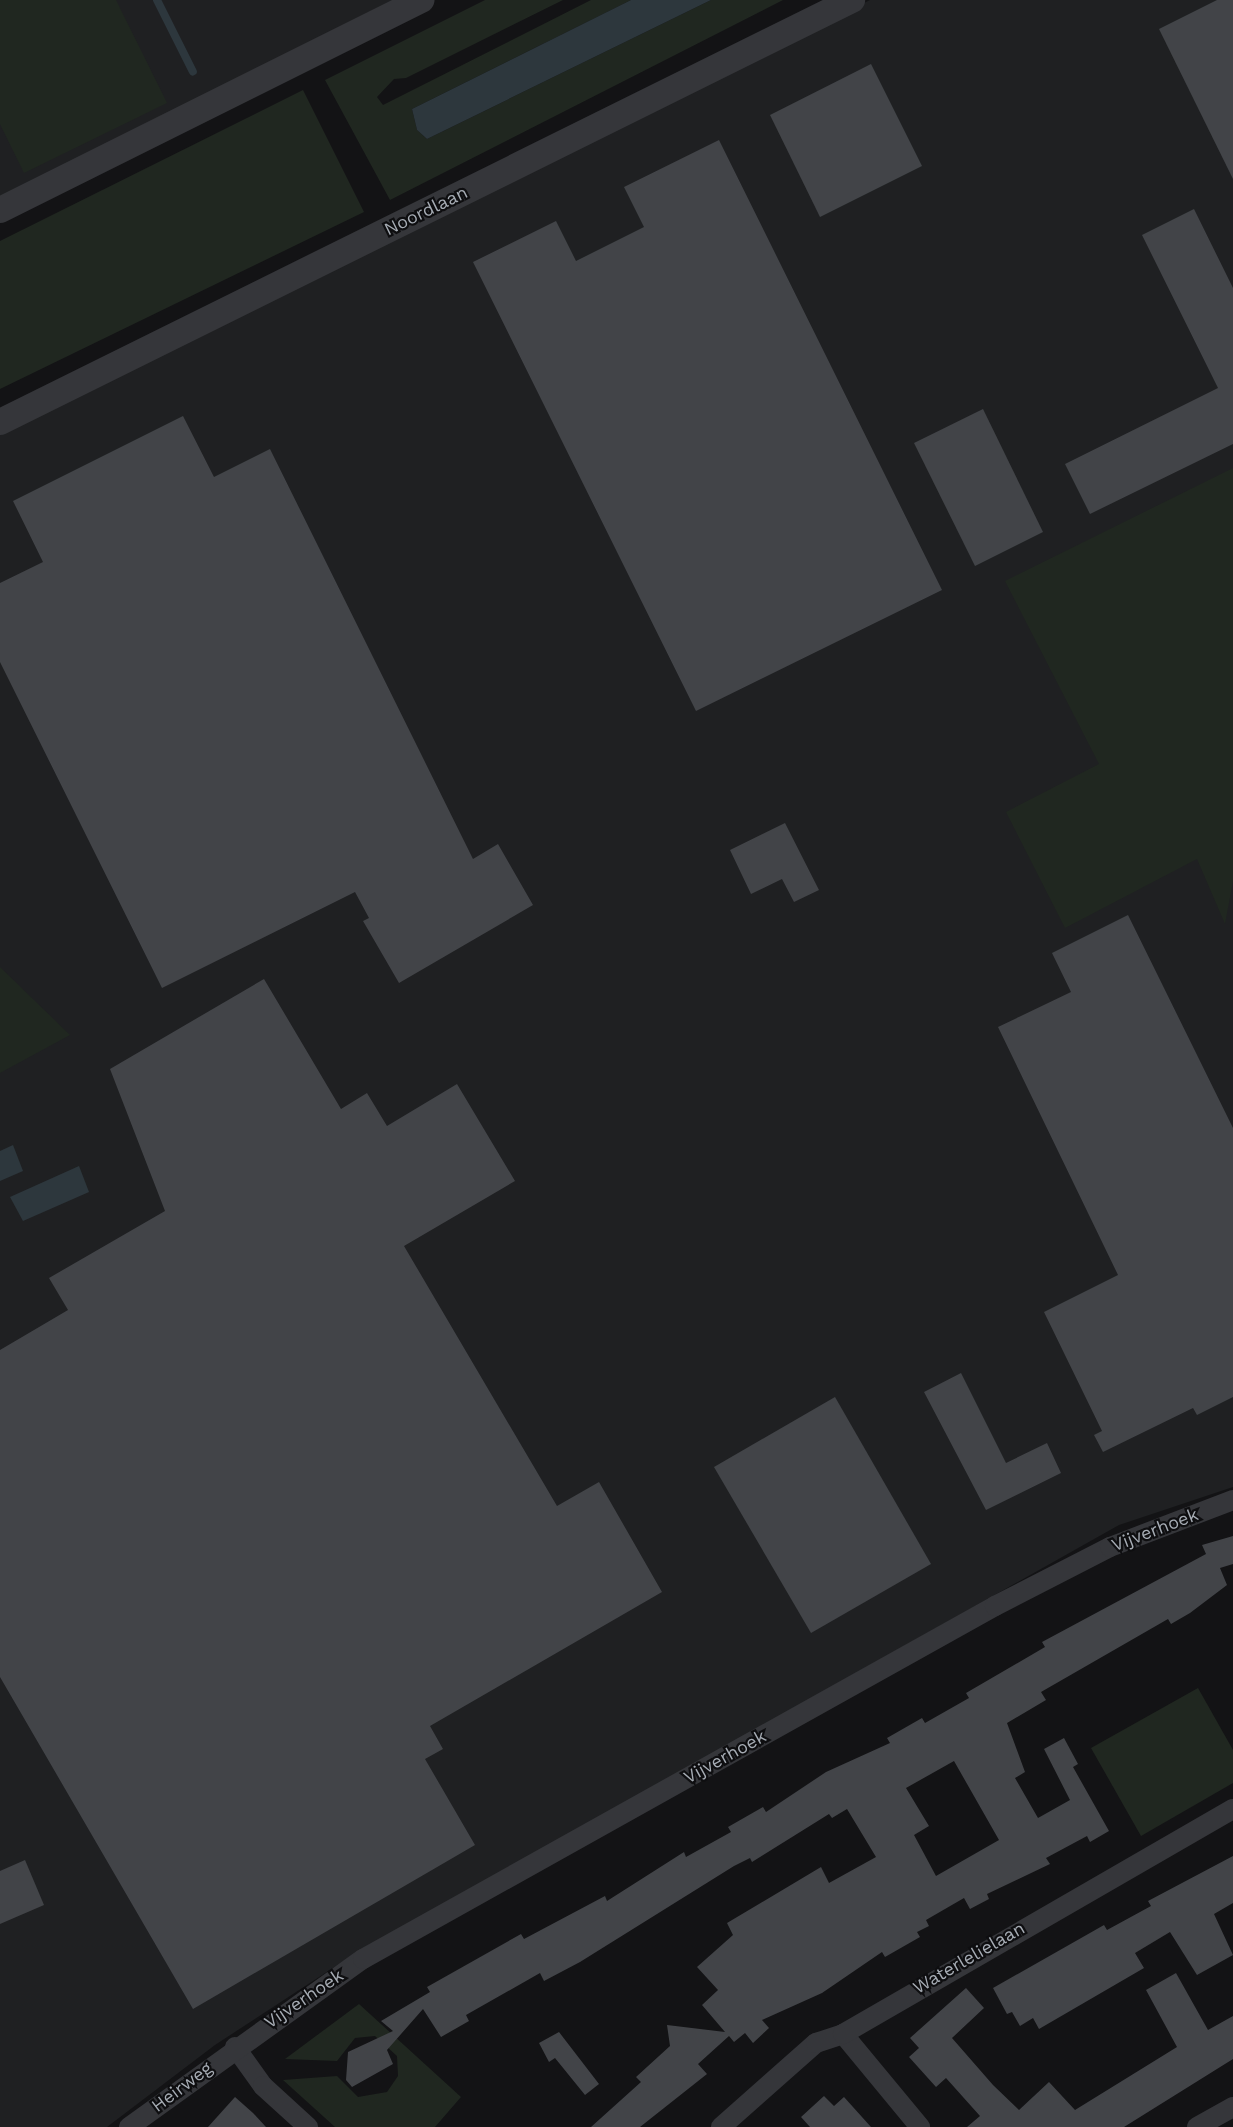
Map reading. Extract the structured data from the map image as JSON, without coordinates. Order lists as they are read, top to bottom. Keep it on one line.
{"streets":{"street":["Noordlaan","Vijverhoek","Waterlelielaan","Heirweg"]},"crossings":[["Vijverhoek","Heirweg"]]}
